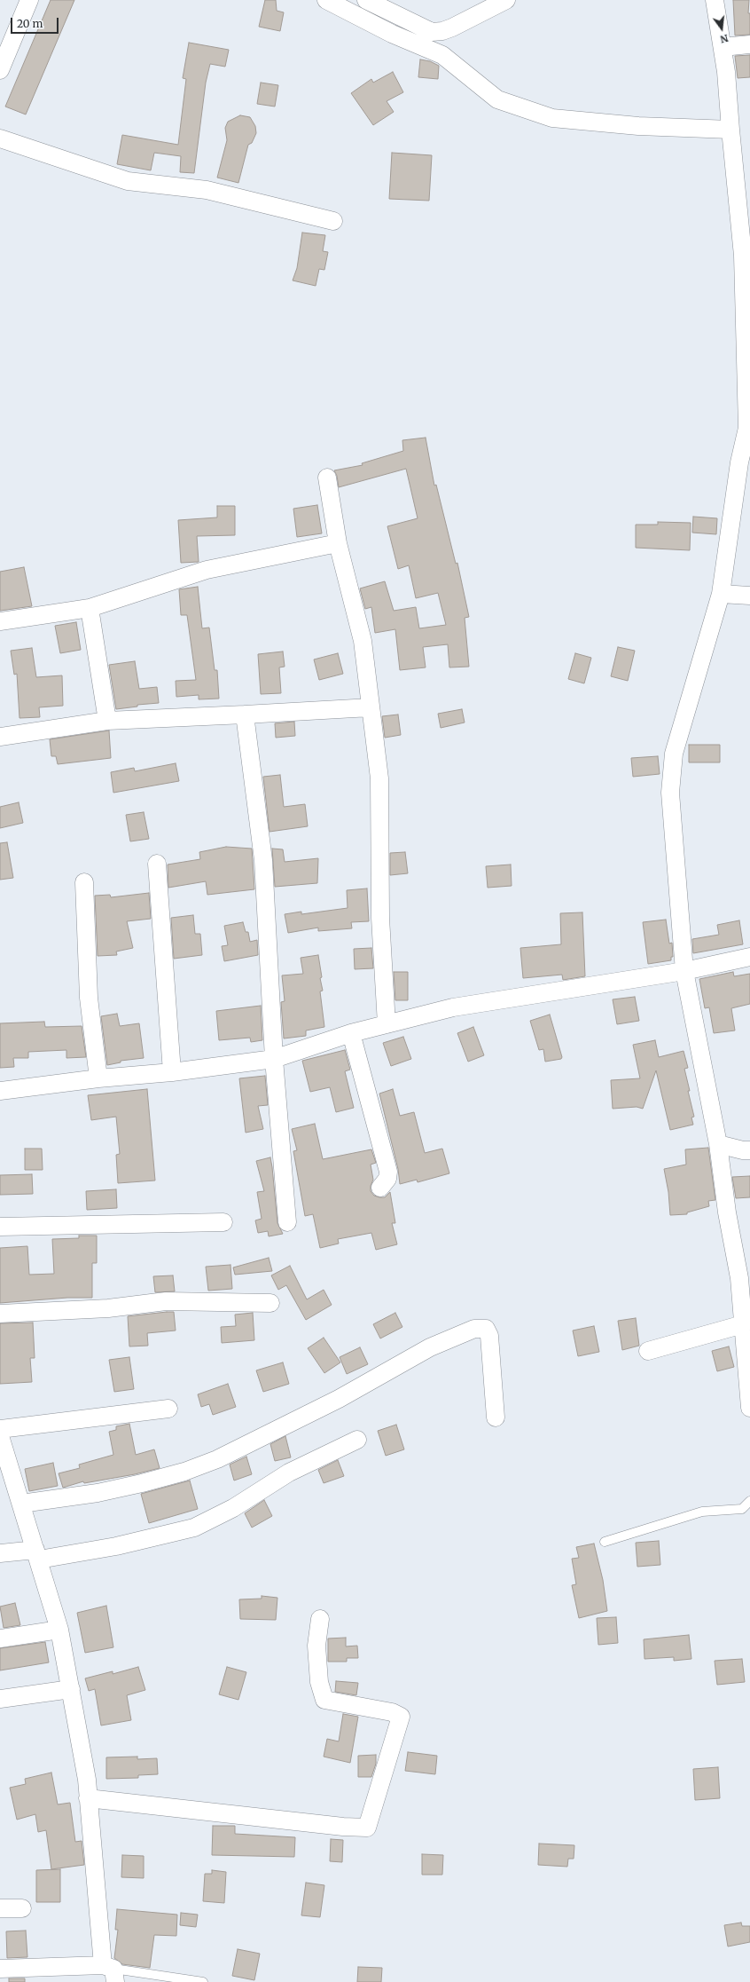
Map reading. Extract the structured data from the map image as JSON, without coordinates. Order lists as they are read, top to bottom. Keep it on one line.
{"scale_bar":"20 m","north":"bottom"}
